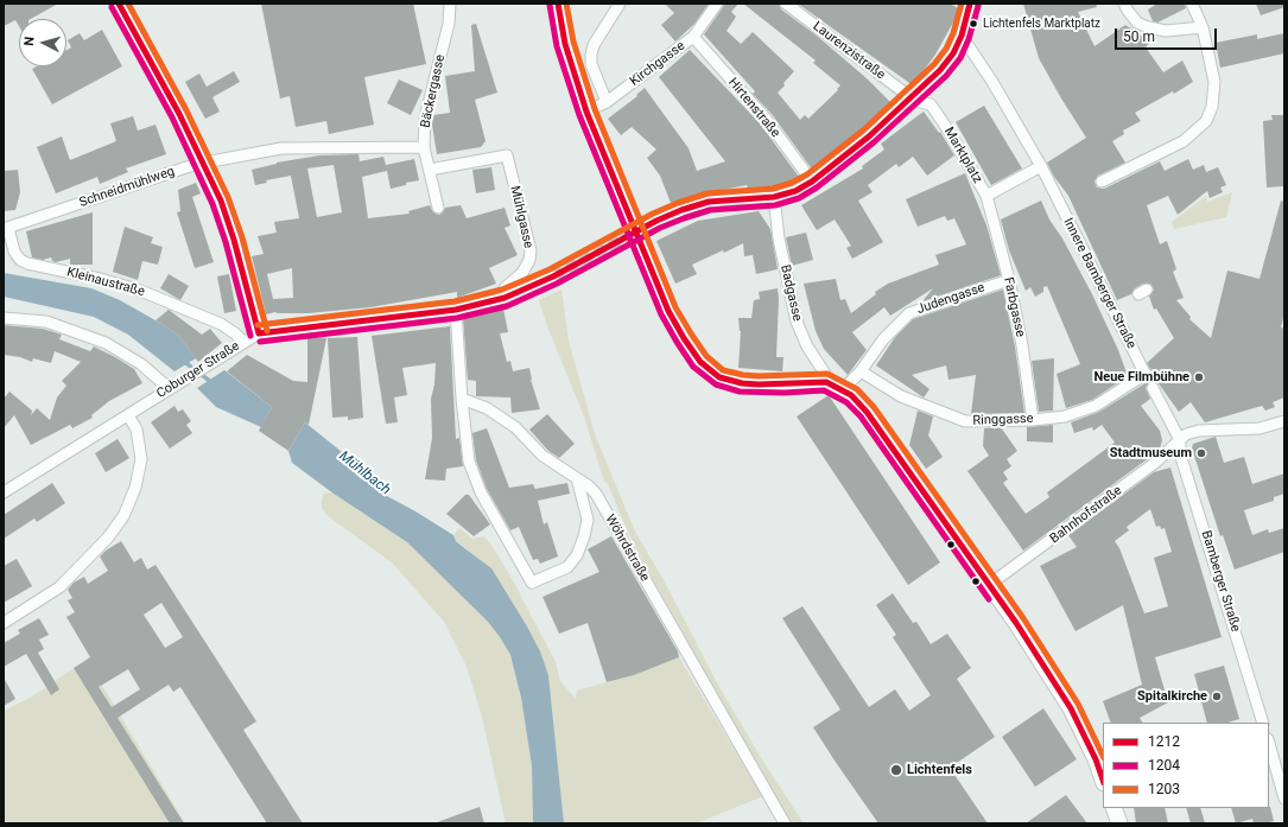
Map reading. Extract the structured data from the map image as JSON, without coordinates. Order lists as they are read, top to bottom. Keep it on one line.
{"streets":{"street":["Laurenzistraße","Kirchgasse","Bäckergasse","Hirtenstraße","Marktplatz","Schneidmühlweg","Mühlgasse","Kleinaustraße","Innere Bamberger Straße","Badgasse","Judengasse","Farbgasse","Coburger Straße","Ringgasse","Bahnhofstraße","Wöhrdstraße","Bamberger Straße"]},"crossings":[["Laurenzistraße","Marktplatz"],["Kirchgasse","Hirtenstraße"],["Bäckergasse","Schneidmühlweg"],["Bäckergasse","Mühlgasse"],["Marktplatz","Innere Bamberger Straße"],["Marktplatz","Farbgasse"],["Schneidmühlweg","Kleinaustraße"],["Mühlgasse","Coburger Straße"],["Kleinaustraße","Coburger Straße"],["Innere Bamberger Straße","Ringgasse"],["Judengasse","Farbgasse"],["Judengasse","Ringgasse"],["Farbgasse","Ringgasse"],["Bahnhofstraße","Bamberger Straße"]],"water":["Mühlbach"],"places":["Lichtenfels Marktplatz","Neue Filmbühne","Stadtmuseum","Spitalkirche","Lichtenfels"],"lines":["transit line 1212","transit line 1203","transit line 1204"],"legend":["1212","1204","1203"],"scale_bar":"50 m","north":"left"}
